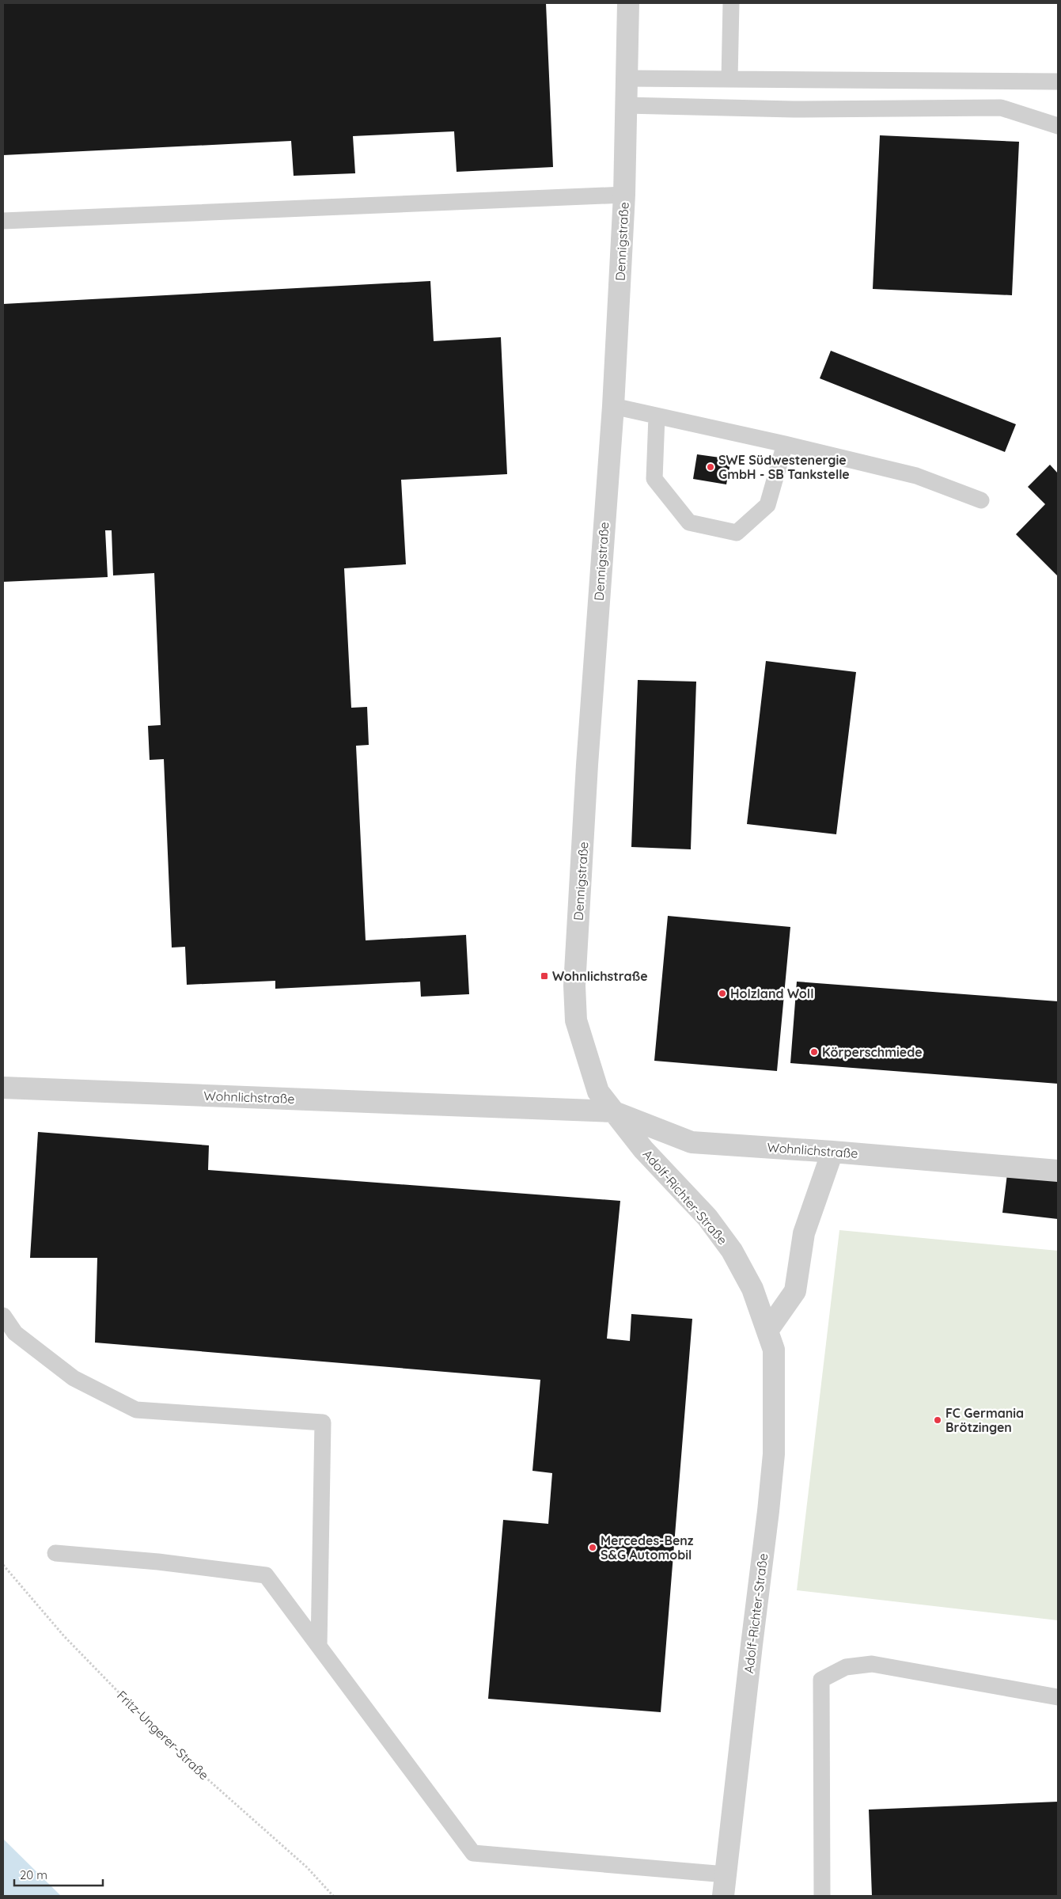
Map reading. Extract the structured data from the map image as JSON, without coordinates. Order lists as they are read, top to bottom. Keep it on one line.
{"streets":{"street":["Dennigstraße","Wohnlichstraße","Adolf-Richter-Straße"],"path":["Fritz-Ungerer-Straße"]},"crossings":[["Dennigstraße","Wohnlichstraße"],["Dennigstraße","Adolf-Richter-Straße"],["Wohnlichstraße","Adolf-Richter-Straße"]],"places":{"other":["SWE Südwestenergie GmbH - SB Tankstelle","Holzland Woll","Körperschmiede","FC Germania Brötzingen","Mercedes-Benz S&G Automobil"],"transit":["Wohnlichstraße"]},"scale_bar":"20 m"}
